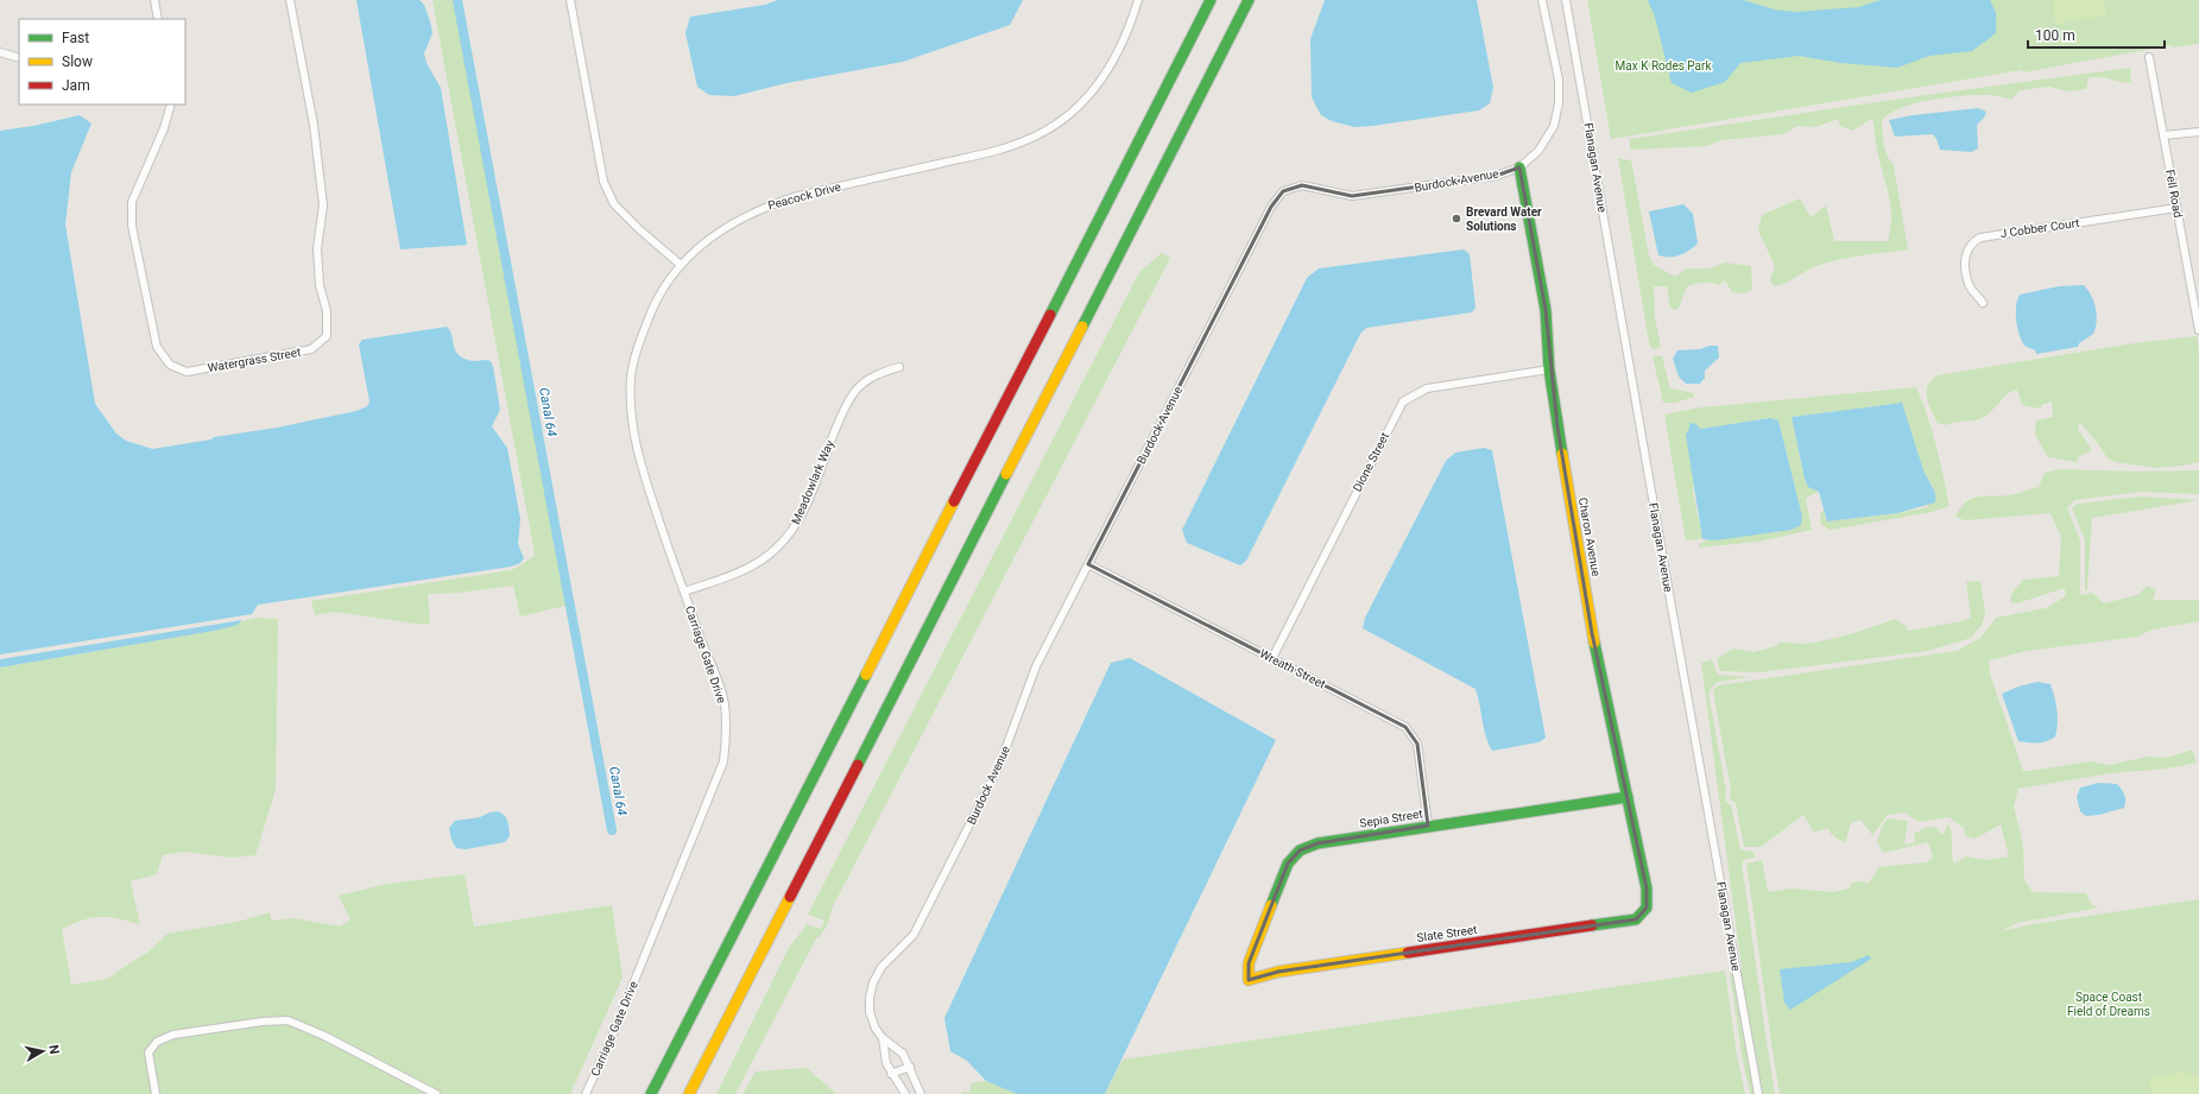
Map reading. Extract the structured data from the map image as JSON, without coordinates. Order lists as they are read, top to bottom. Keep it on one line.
{"streets":{"main road":["Charon Avenue","Sepia Street","Slate Street"],"street":["Flanagan Avenue","Burdock Avenue","Fell Road","Peacock Drive","J Cobber Court","Watergrass Street","Dione Street","Meadowlark Way","Carriage Gate Drive","Wreath Street"]},"crossings":[["Burdock Avenue","Charon Avenue"],["Burdock Avenue","Wreath Street"],["Fell Road","J Cobber Court"],["Peacock Drive","Carriage Gate Drive"],["Dione Street","Charon Avenue"],["Dione Street","Wreath Street"],["Meadowlark Way","Carriage Gate Drive"],["Charon Avenue","Sepia Street"],["Charon Avenue","Slate Street"],["Wreath Street","Sepia Street"],["Sepia Street","Slate Street"]],"water":["Canal 64"],"parks":["Max K Rodes Park","Space Coast Field of Dreams"],"places":["Brevard Water Solutions"],"legend":["Fast","Slow","Jam"],"scale_bar":"100 m","north":"right"}
